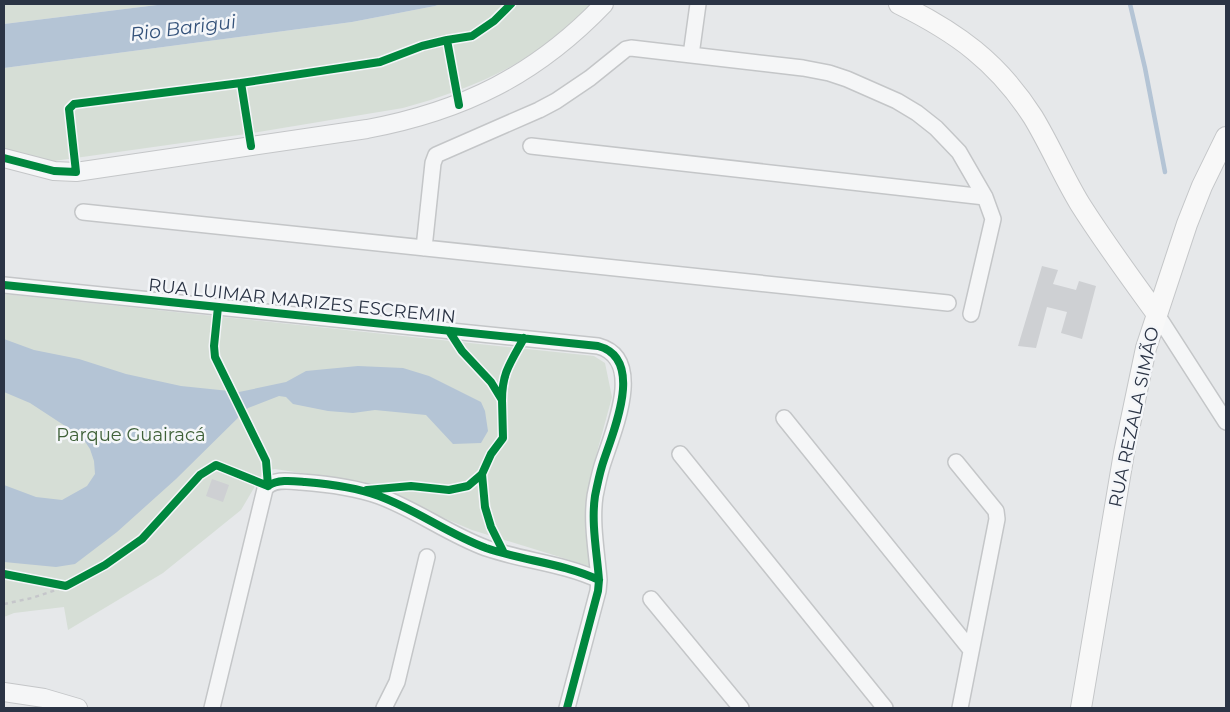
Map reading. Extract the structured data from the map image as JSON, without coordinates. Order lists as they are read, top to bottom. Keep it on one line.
{"streets":{"main road":["RUA REZALA SIMÃO"],"street":["RUA LUIMAR MARIZES ESCREMIN"]},"water":["Rio Barigui"],"parks":["Parque Guairacá"]}
